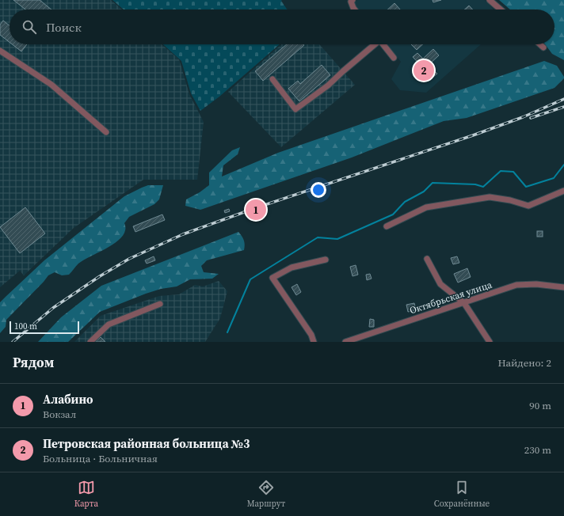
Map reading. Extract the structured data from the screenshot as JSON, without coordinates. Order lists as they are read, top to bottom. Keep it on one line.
{"streets":{"street":["Октябрьская улица"]},"scale_bar":"100 m","page":{"search":"Поиск","pins":["2","1"],"scale":"100 m","heading":["Рядом","Найдено: 2"],"list":[{"mark":"1","name":"Алабино","note":"Вокзал","value":"90 m"},{"mark":"2","name":"Петровская районная больница №3","note":"Больница · Больничная","value":"230 m"}],"nav":["Карта","Маршрут","Сохранённые"]}}
